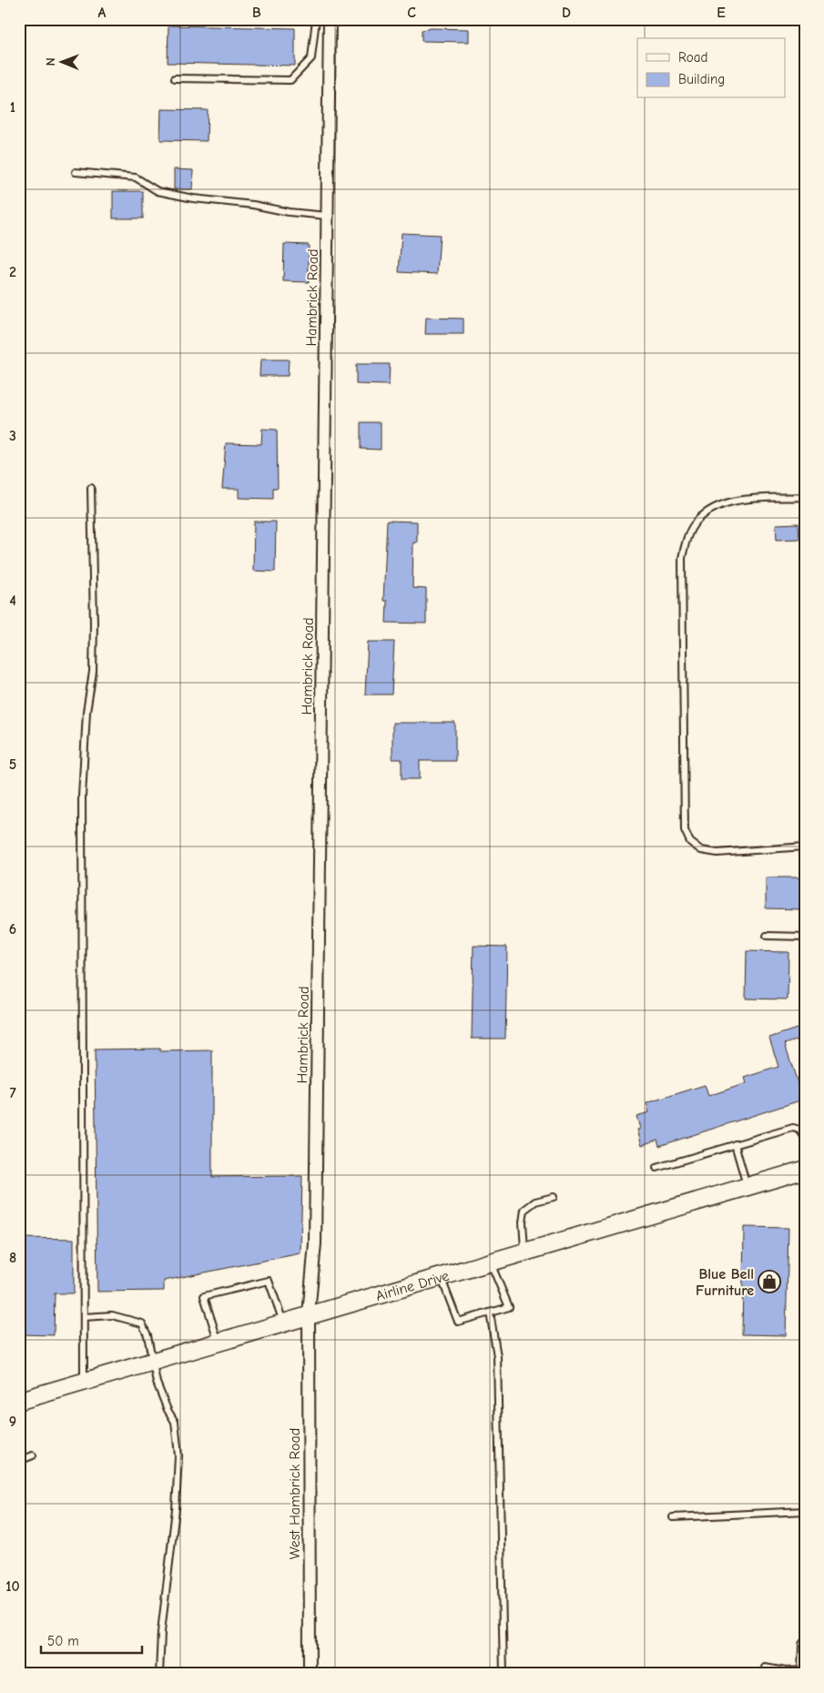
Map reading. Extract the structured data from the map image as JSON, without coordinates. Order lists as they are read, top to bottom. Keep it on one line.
{"streets":{"main road":["Airline Drive"],"street":["Hambrick Road","West Hambrick Road"]},"crossings":[["Hambrick Road","Airline Drive"],["Hambrick Road","West Hambrick Road"],["Airline Drive","West Hambrick Road"]],"places":{"shop":["Blue Bell Furniture"]},"legend":["Road","Building"],"scale_bar":"50 m","north":"left","grid":{"columns":["A","B","C","D","E"],"rows":["1","2","3","4","5","6","7","8","9","10"]}}
